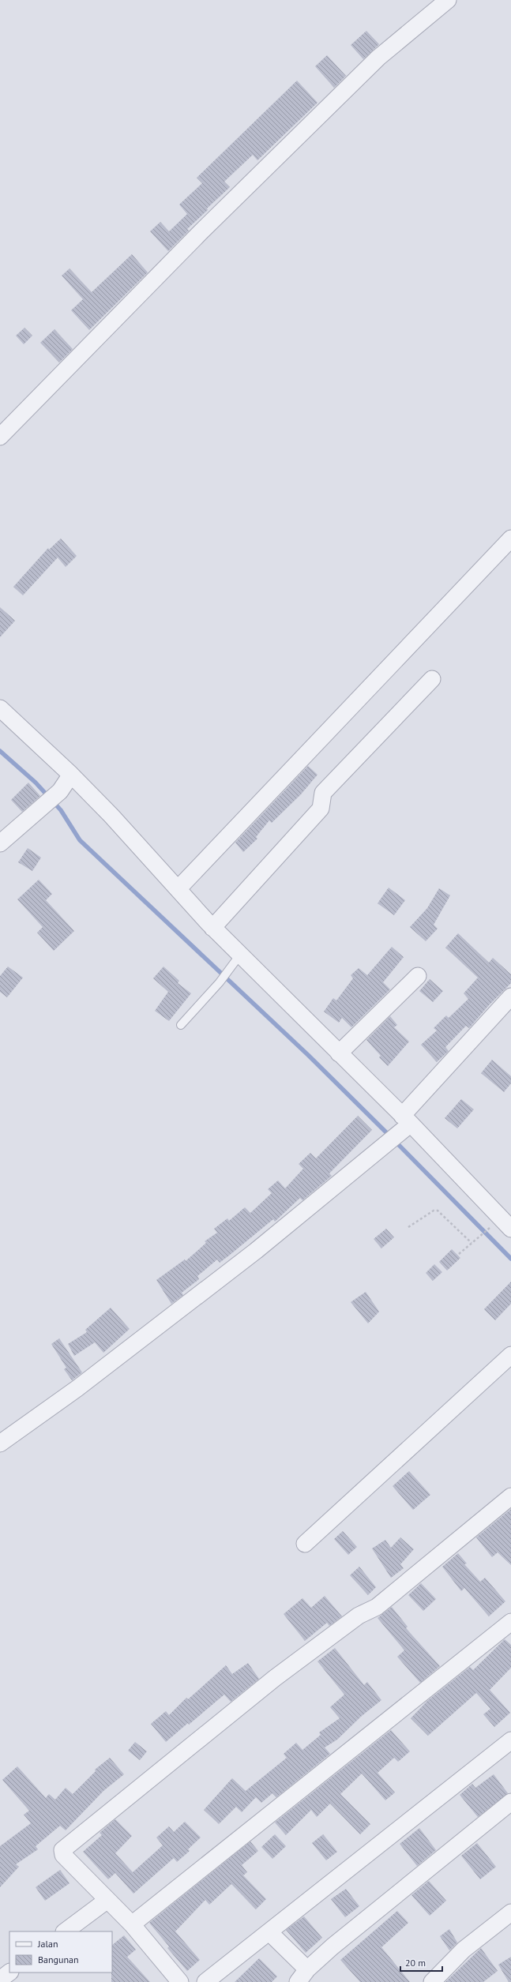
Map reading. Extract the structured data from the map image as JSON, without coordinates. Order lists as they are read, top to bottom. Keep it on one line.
{"legend":["Jalan","Bangunan"],"scale_bar":"20 m"}
